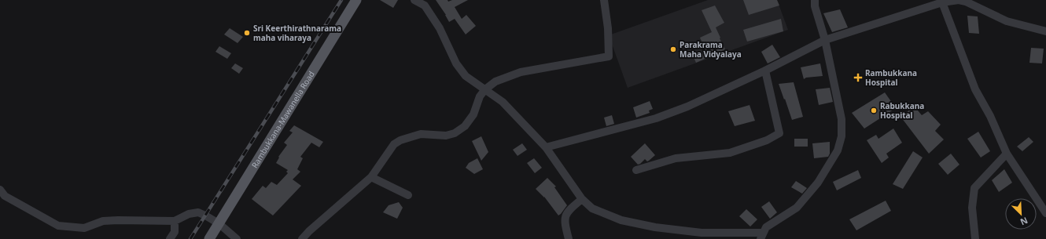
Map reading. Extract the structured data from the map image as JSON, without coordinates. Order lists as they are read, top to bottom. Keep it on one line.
{"streets":{"main road":["Rambukkana-Mawanella Road"]},"places":{"other":["Sri Keerthirathnarama maha viharaya","Parakrama Maha Vidyalaya","Rabukkana Hospital"],"health":["Rambukkana Hospital"]},"north":"bottom right"}
